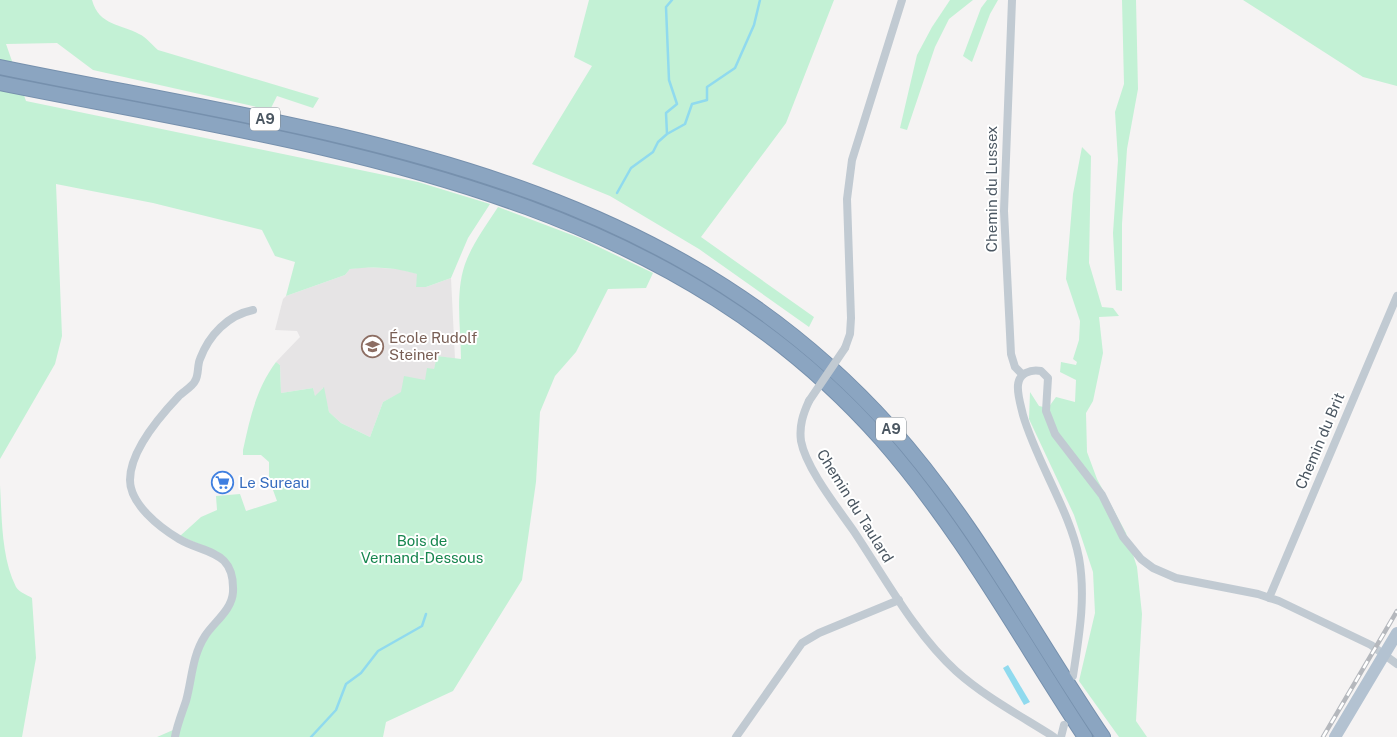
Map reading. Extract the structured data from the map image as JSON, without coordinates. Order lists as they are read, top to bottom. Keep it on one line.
{"streets":{"highway":["A9"],"street":["Chemin du Lussex","Chemin du Brit","Chemin du Taulard"]},"parks":["Bois de Vernand-Dessous"],"places":{"school or university":["École Rudolf Steiner"],"supermarket":["Le Sureau"]}}
